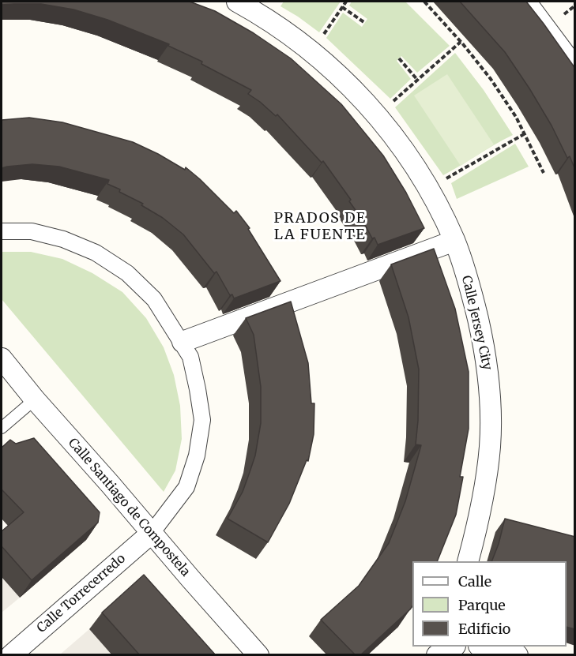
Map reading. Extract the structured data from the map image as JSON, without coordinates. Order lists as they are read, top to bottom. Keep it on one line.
{"streets":{"street":["Calle Jersey City","Calle Santiago de Compostela","Calle Torrecerredo"]},"crossings":[["Calle Santiago de Compostela","Calle Torrecerredo"]],"districts":["PRADOS DE LA FUENTE"],"legend":["Calle","Parque","Edificio"]}
